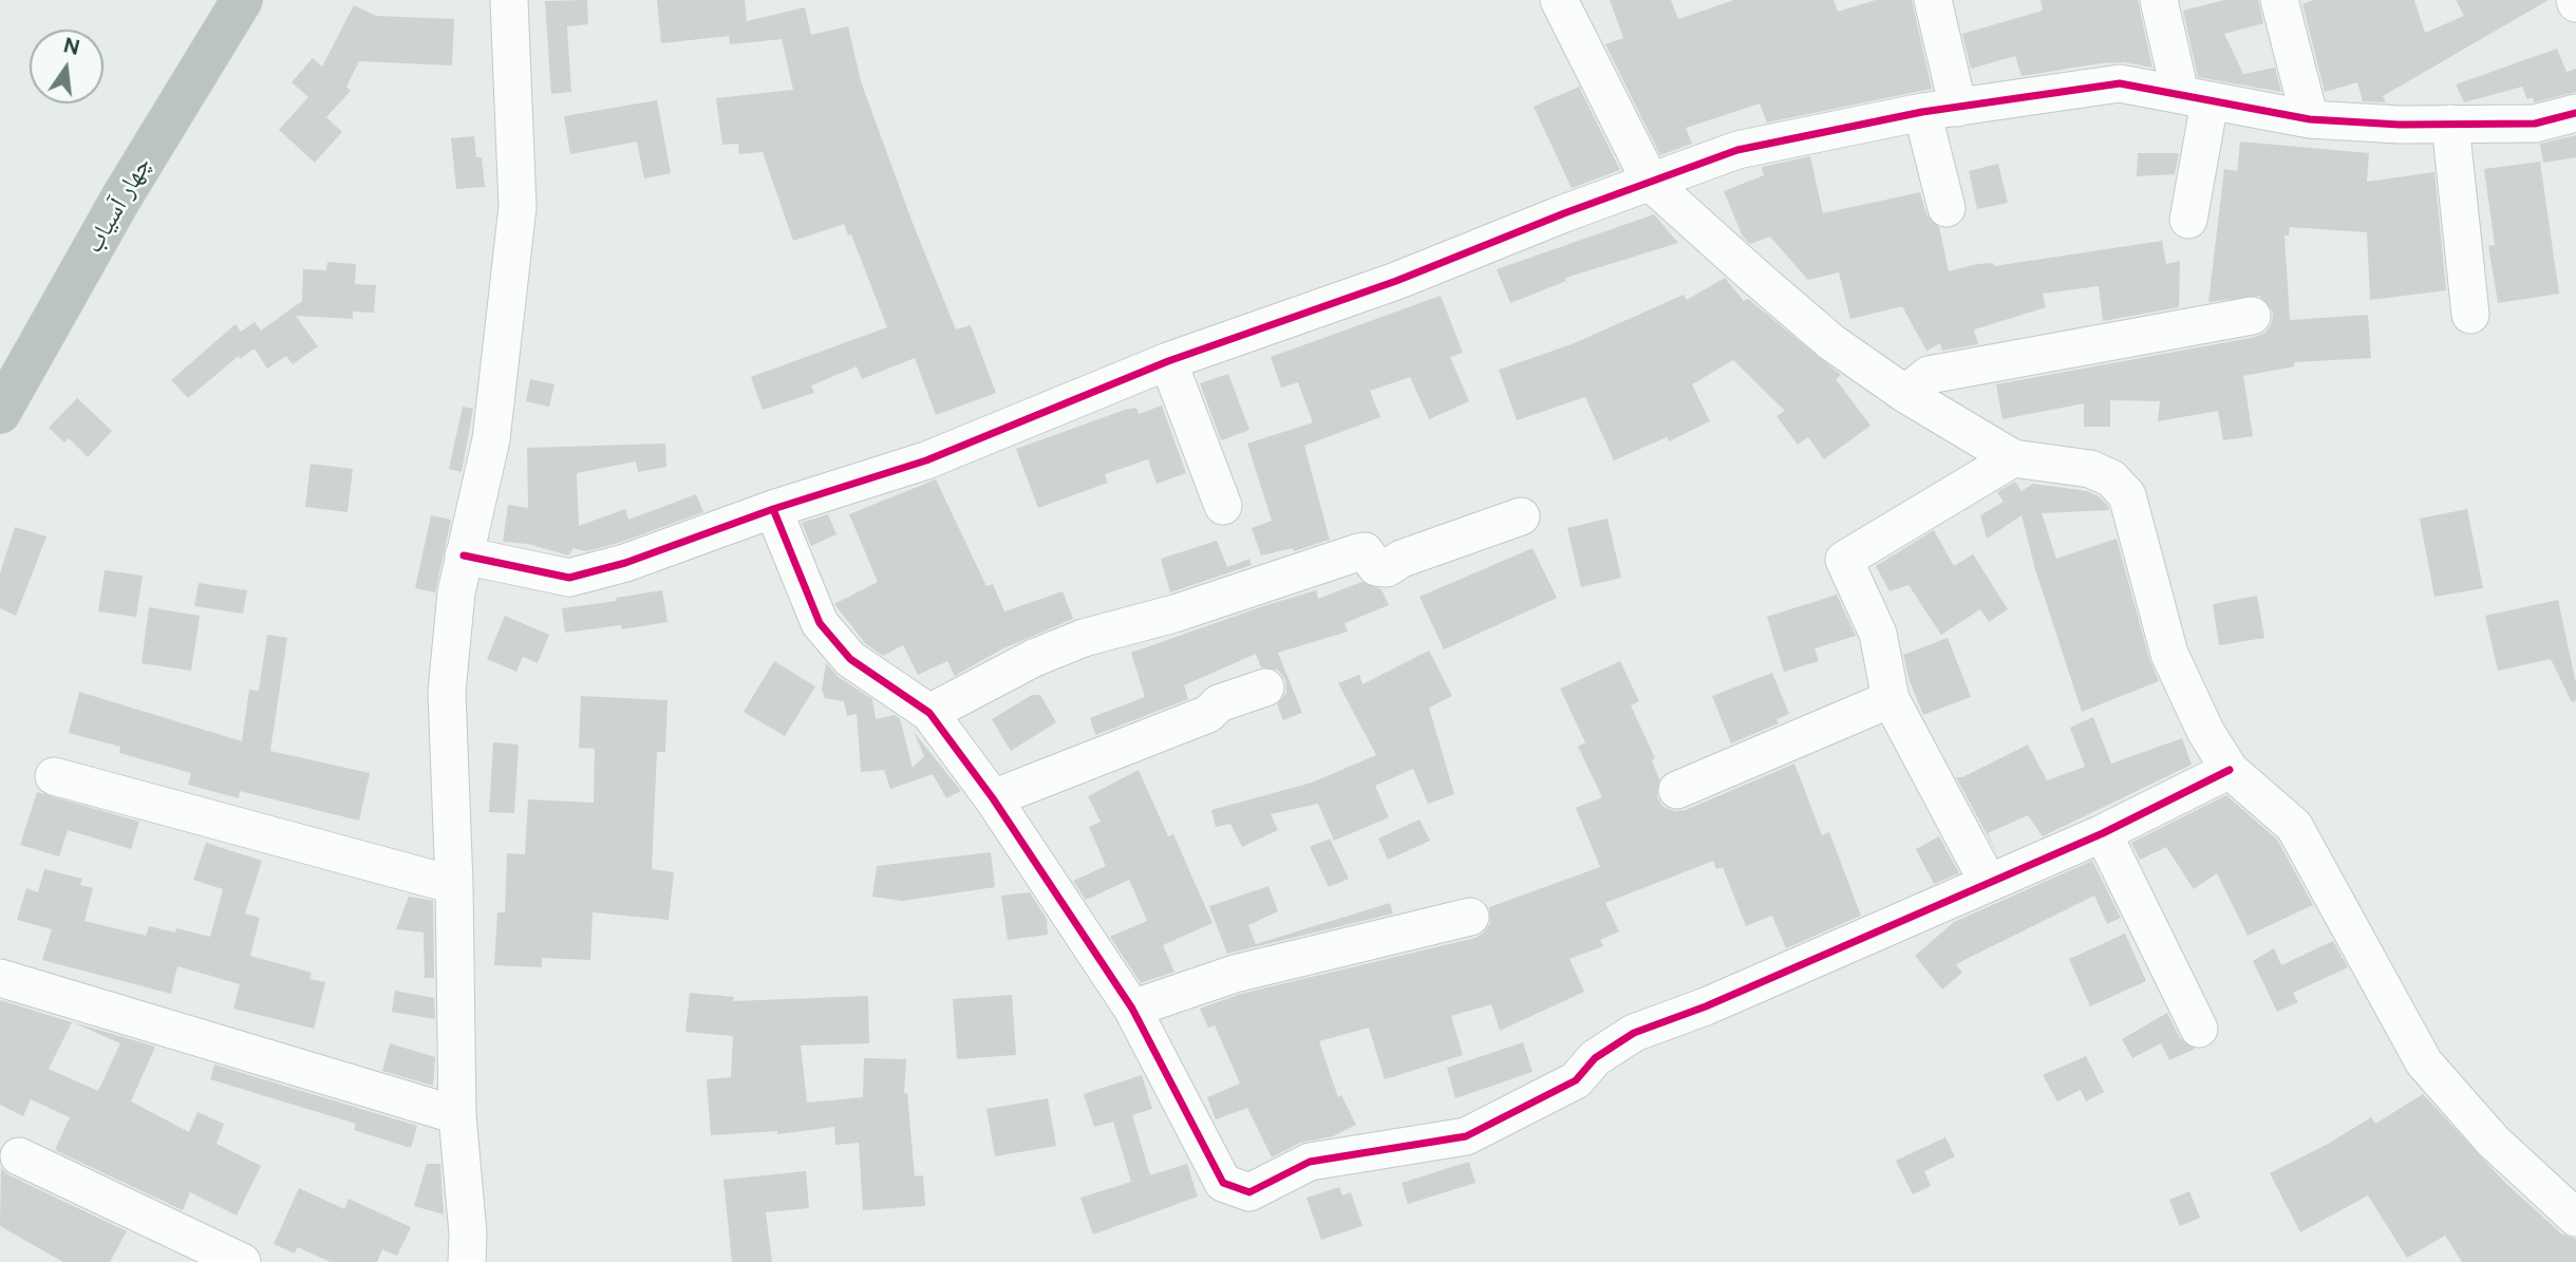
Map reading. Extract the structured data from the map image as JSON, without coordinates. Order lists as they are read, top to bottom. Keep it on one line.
{"streets":{"highway":["چهار آسیاب"]},"north":"top"}
